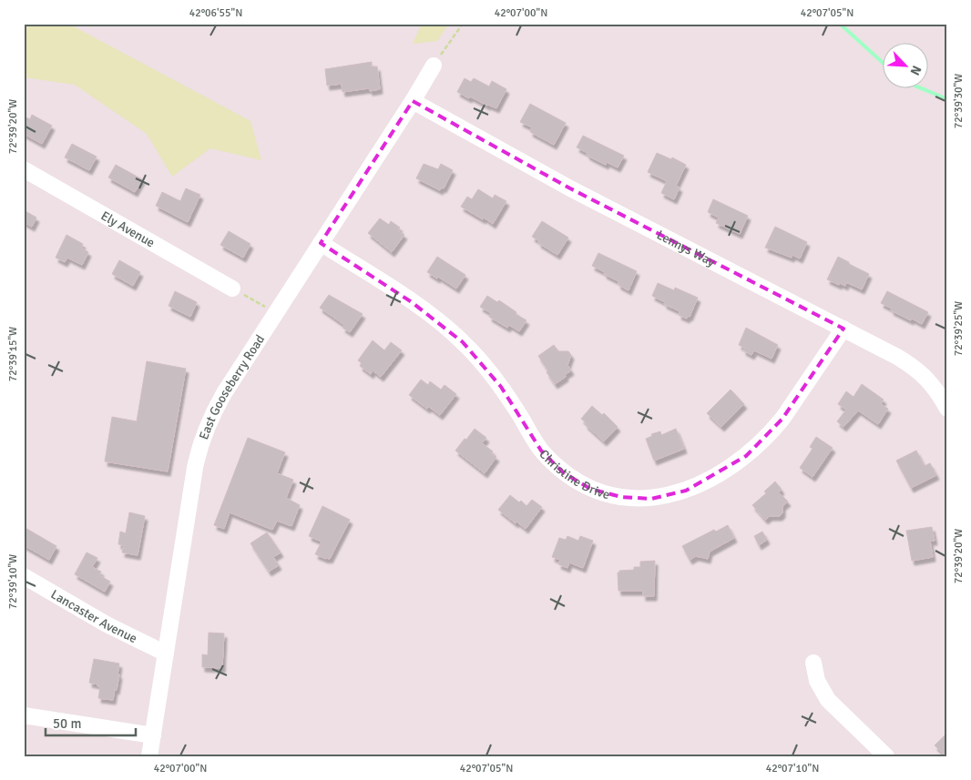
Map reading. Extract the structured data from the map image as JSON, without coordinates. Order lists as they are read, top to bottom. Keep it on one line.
{"streets":{"street":["Ely Avenue","Lennys Way","East Gooseberry Road","Christine Drive","Lancaster Avenue"]},"crossings":[["Lennys Way","East Gooseberry Road"],["Lennys Way","Christine Drive"],["East Gooseberry Road","Christine Drive"],["East Gooseberry Road","Lancaster Avenue"]],"scale_bar":"50 m","north":"bottom right","coordinates":["42°06'55\"N","42°07'00\"N","42°07'05\"N","72°39'30\"W","72°39'20\"W","72°39'25\"W","72°39'15\"W","72°39'10\"W","42°07'10\"N"]}
